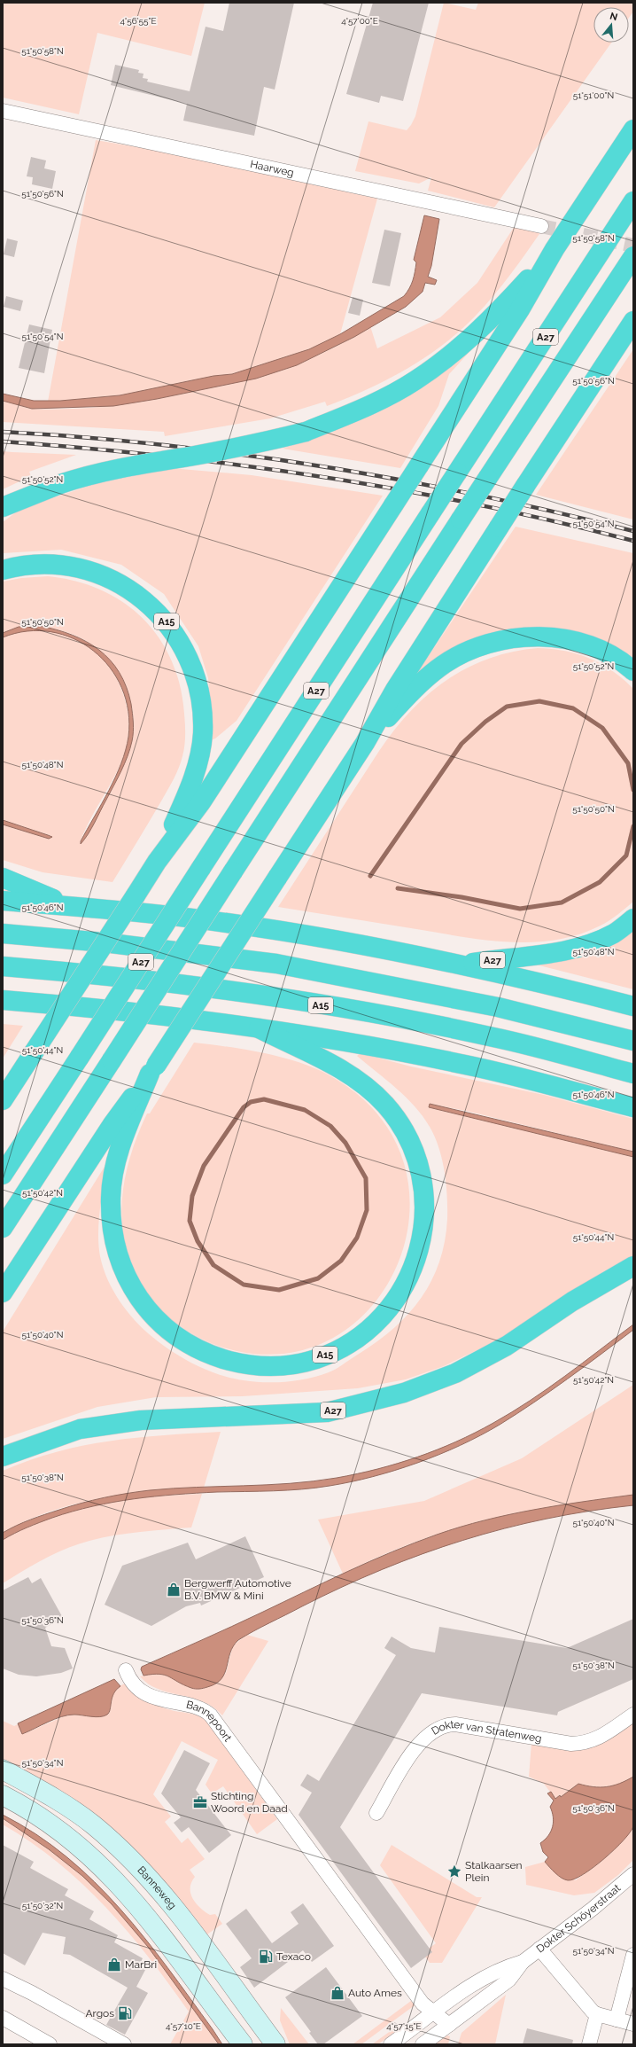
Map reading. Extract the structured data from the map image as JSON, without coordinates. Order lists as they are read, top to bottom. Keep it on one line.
{"streets":{"highway":["A27","A15"],"main road":["Banneweg"],"street":["Haarweg","Bannepoort","Dokter van Stratenweg","Dokter Schöyerstraat"]},"crossings":[["Bannepoort","Dokter Schöyerstraat"]],"places":{"shop":["Bergwerff Automotive B.V. BMW & Mini","MarBri","Auto Ames"],"office":["Stichting Woord en Daad"],"place":["Stalkaarsen Plein"],"fuel station":["Texaco","Argos"]},"north":"top","coordinates":["4°56'55\"E","4°57'00\"E","51°50'58\"N","51°51'00\"N","51°50'56\"N","51°50'54\"N","51°50'52\"N","51°50'50\"N","51°50'48\"N","51°50'46\"N","51°50'44\"N","51°50'42\"N","51°50'40\"N","51°50'38\"N","51°50'36\"N","51°50'34\"N","51°50'32\"N","4°57'10\"E","4°57'15\"E"]}
